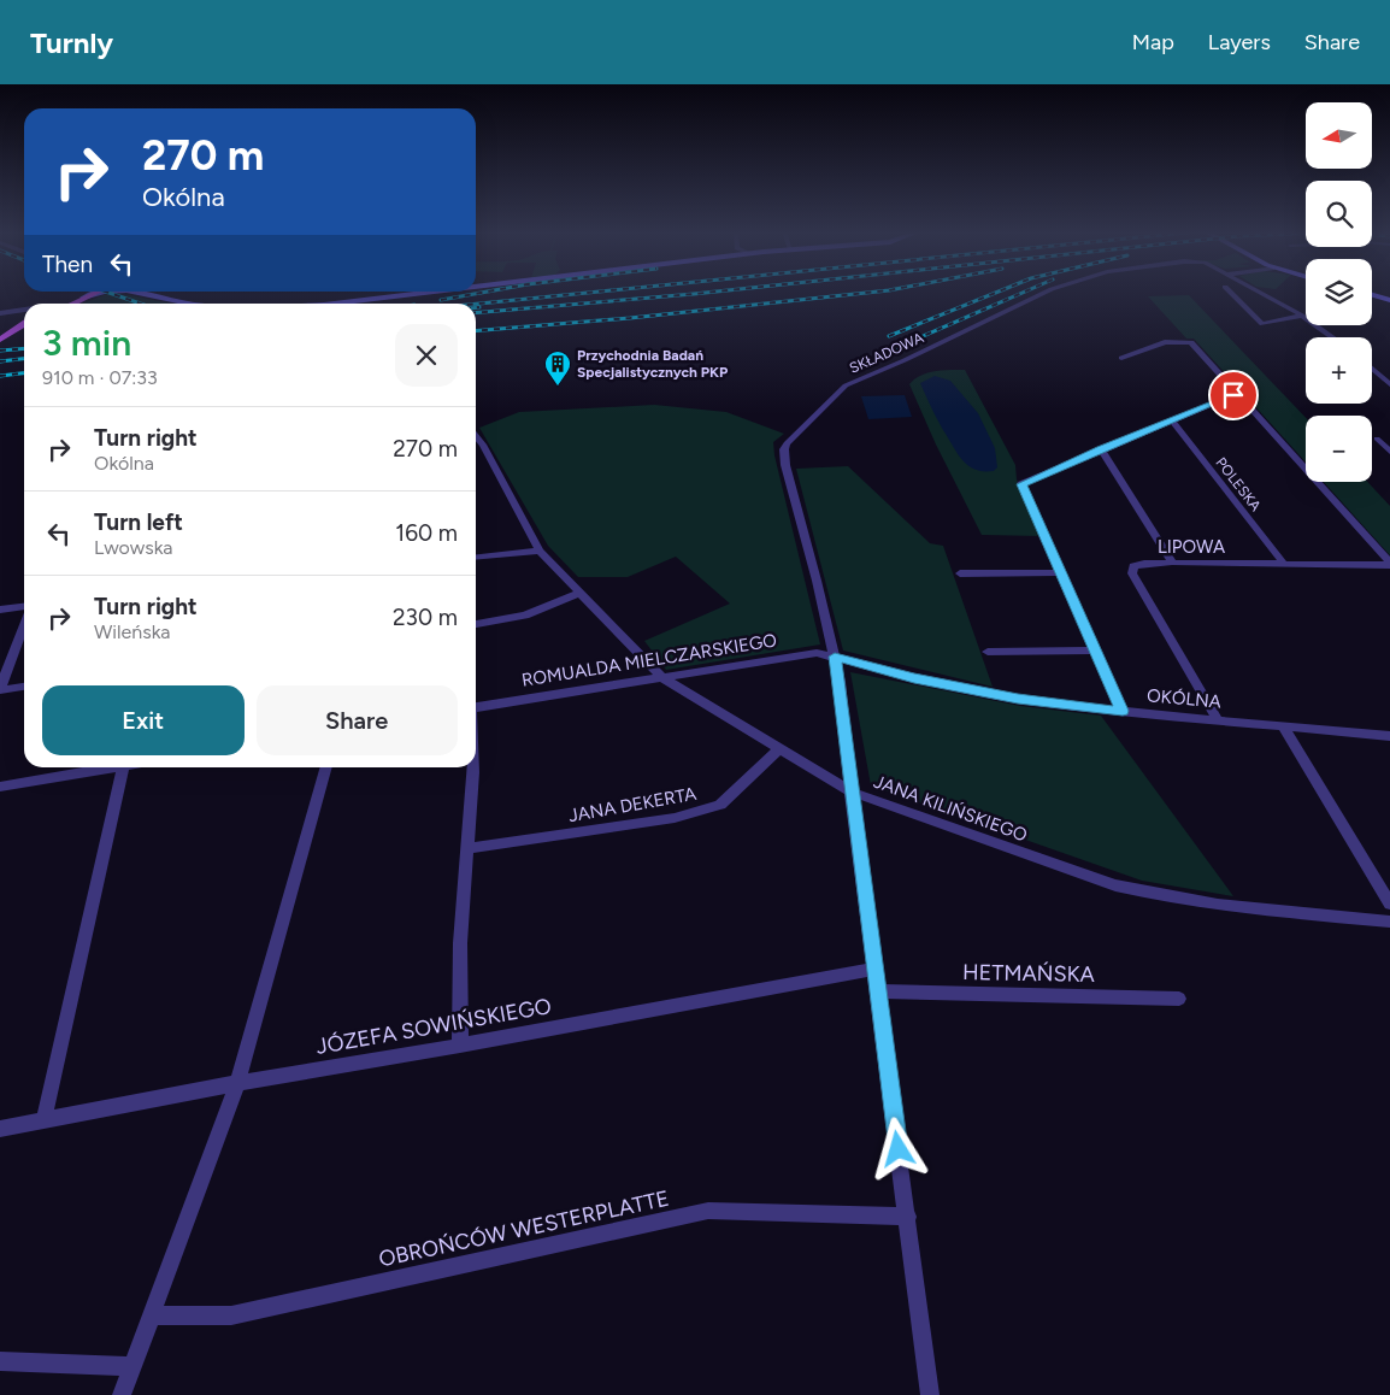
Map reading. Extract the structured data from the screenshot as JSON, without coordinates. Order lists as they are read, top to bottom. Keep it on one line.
{"streets":{"street":["SKŁADOWA","POLESKA","LIPOWA","ROMUALDA MIELCZARSKIEGO","OKÓLNA","JANA DEKERTA","JANA KILIŃSKIEGO","HETMAŃSKA","JÓZEFA SOWIŃSKIEGO","OBROŃCÓW WESTERPLATTE"]},"crossings":[["SKŁADOWA","ROMUALDA MIELCZARSKIEGO"],["SKŁADOWA","OKÓLNA"],["POLESKA","LIPOWA"],["LIPOWA","OKÓLNA"],["ROMUALDA MIELCZARSKIEGO","OKÓLNA"],["ROMUALDA MIELCZARSKIEGO","JANA KILIŃSKIEGO"],["JANA DEKERTA","JANA KILIŃSKIEGO"]],"places":{"building":["Przychodnia Badań Specjalistycznych PKP"]},"north":"left","page":{"header":"Turnly","nav":["Map","Layers","Share"],"map_buttons":["+","−"],"turn":["270 m","Okólna"],"then":"Then","heading":["3 min","910 m · 07:33"],"list":[{"name":"Turn right","note":"Okólna","value":"270 m"},{"name":"Turn left","note":"Lwowska","value":"160 m"},{"name":"Turn right","note":"Wileńska","value":"230 m"}],"buttons":["Exit","Share"]}}
